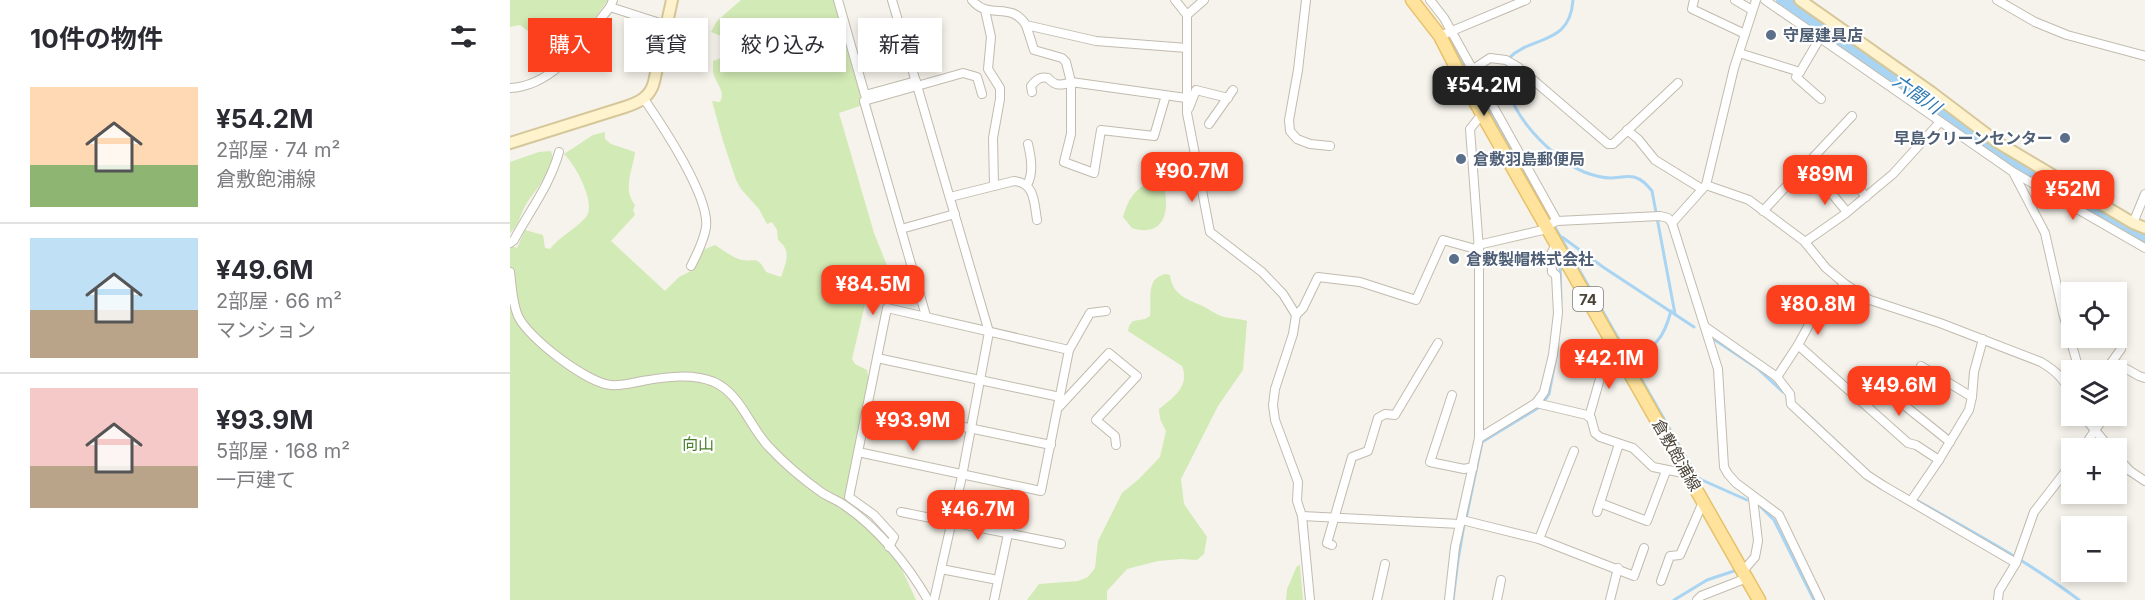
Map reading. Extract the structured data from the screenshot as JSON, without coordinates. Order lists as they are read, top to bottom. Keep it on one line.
{"streets":{"main road":["74","倉敷飽浦線"]},"water":["六間川"],"parks":["向山"],"places":["守屋建具店","早島クリーンセンター","倉敷羽島郵便局","倉敷製帽株式会社"],"page":{"heading":"10件の物件","chip":["購入","賃貸","絞り込み","新着"],"price":["¥54.2M","¥90.7M","¥89M","¥52M","¥84.5M","¥80.8M","¥42.1M","¥49.6M","¥93.9M","¥46.7M"],"list":[{"name":"¥54.2M","note":"2部屋 · 74 m² · 倉敷飽浦線"},{"name":"¥49.6M","note":"2部屋 · 66 m² · マンション"},{"name":"¥93.9M","note":"5部屋 · 168 m² · 一戸建て"}],"map_buttons":["+","−"]}}
